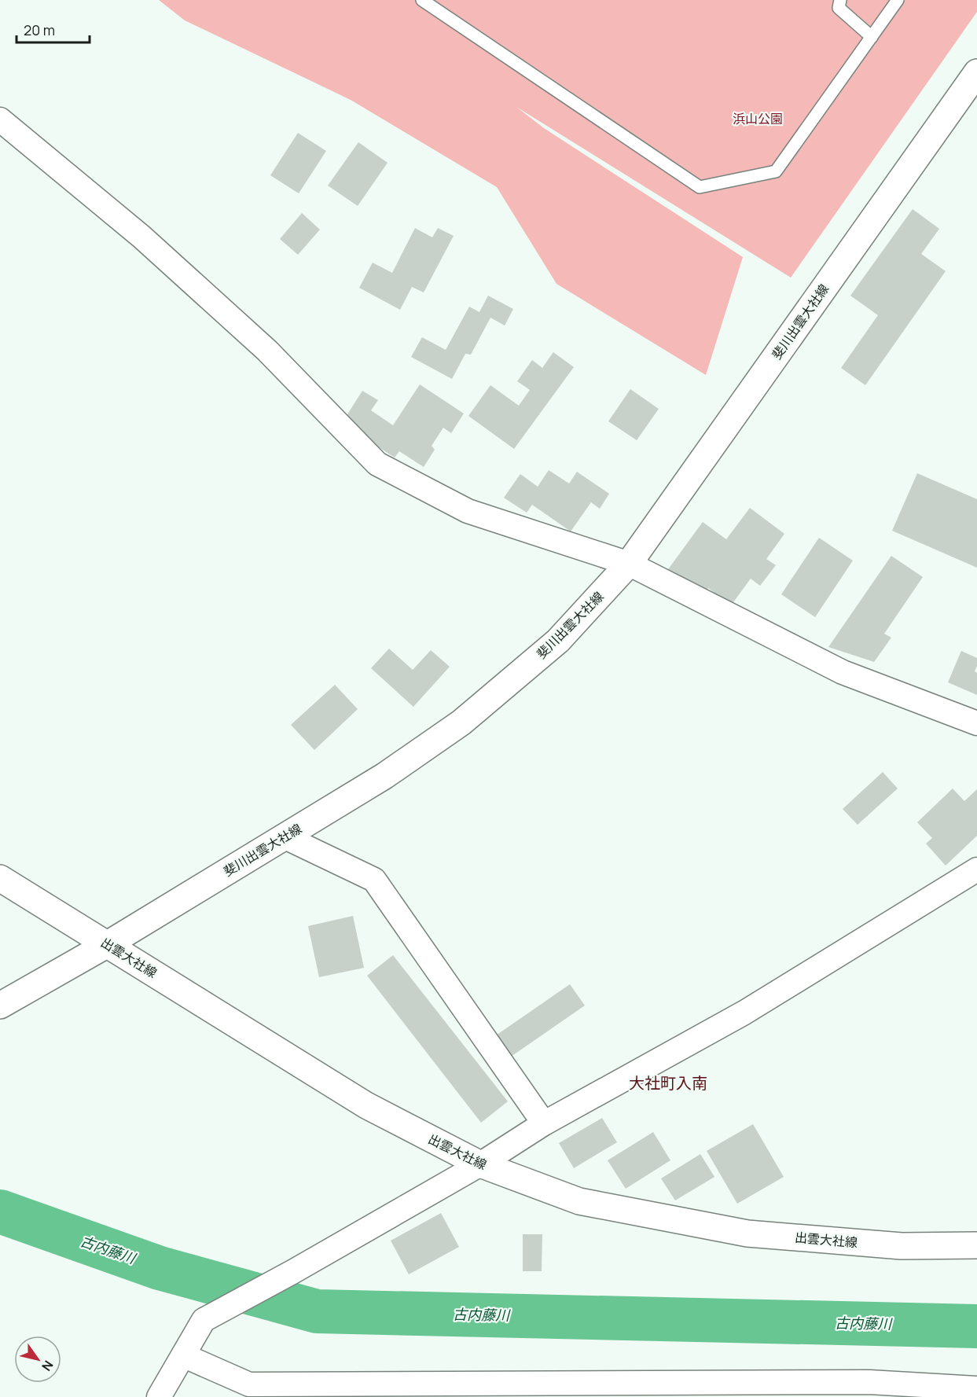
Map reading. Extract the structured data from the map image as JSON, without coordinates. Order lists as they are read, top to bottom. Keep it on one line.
{"streets":{"main road":["斐川出雲大社線","出雲大社線"]},"crossings":[["斐川出雲大社線","出雲大社線"]],"districts":["大社町入南"],"water":["古内藤川"],"parks":["浜山公園"],"scale_bar":"20 m","north":"bottom right"}
